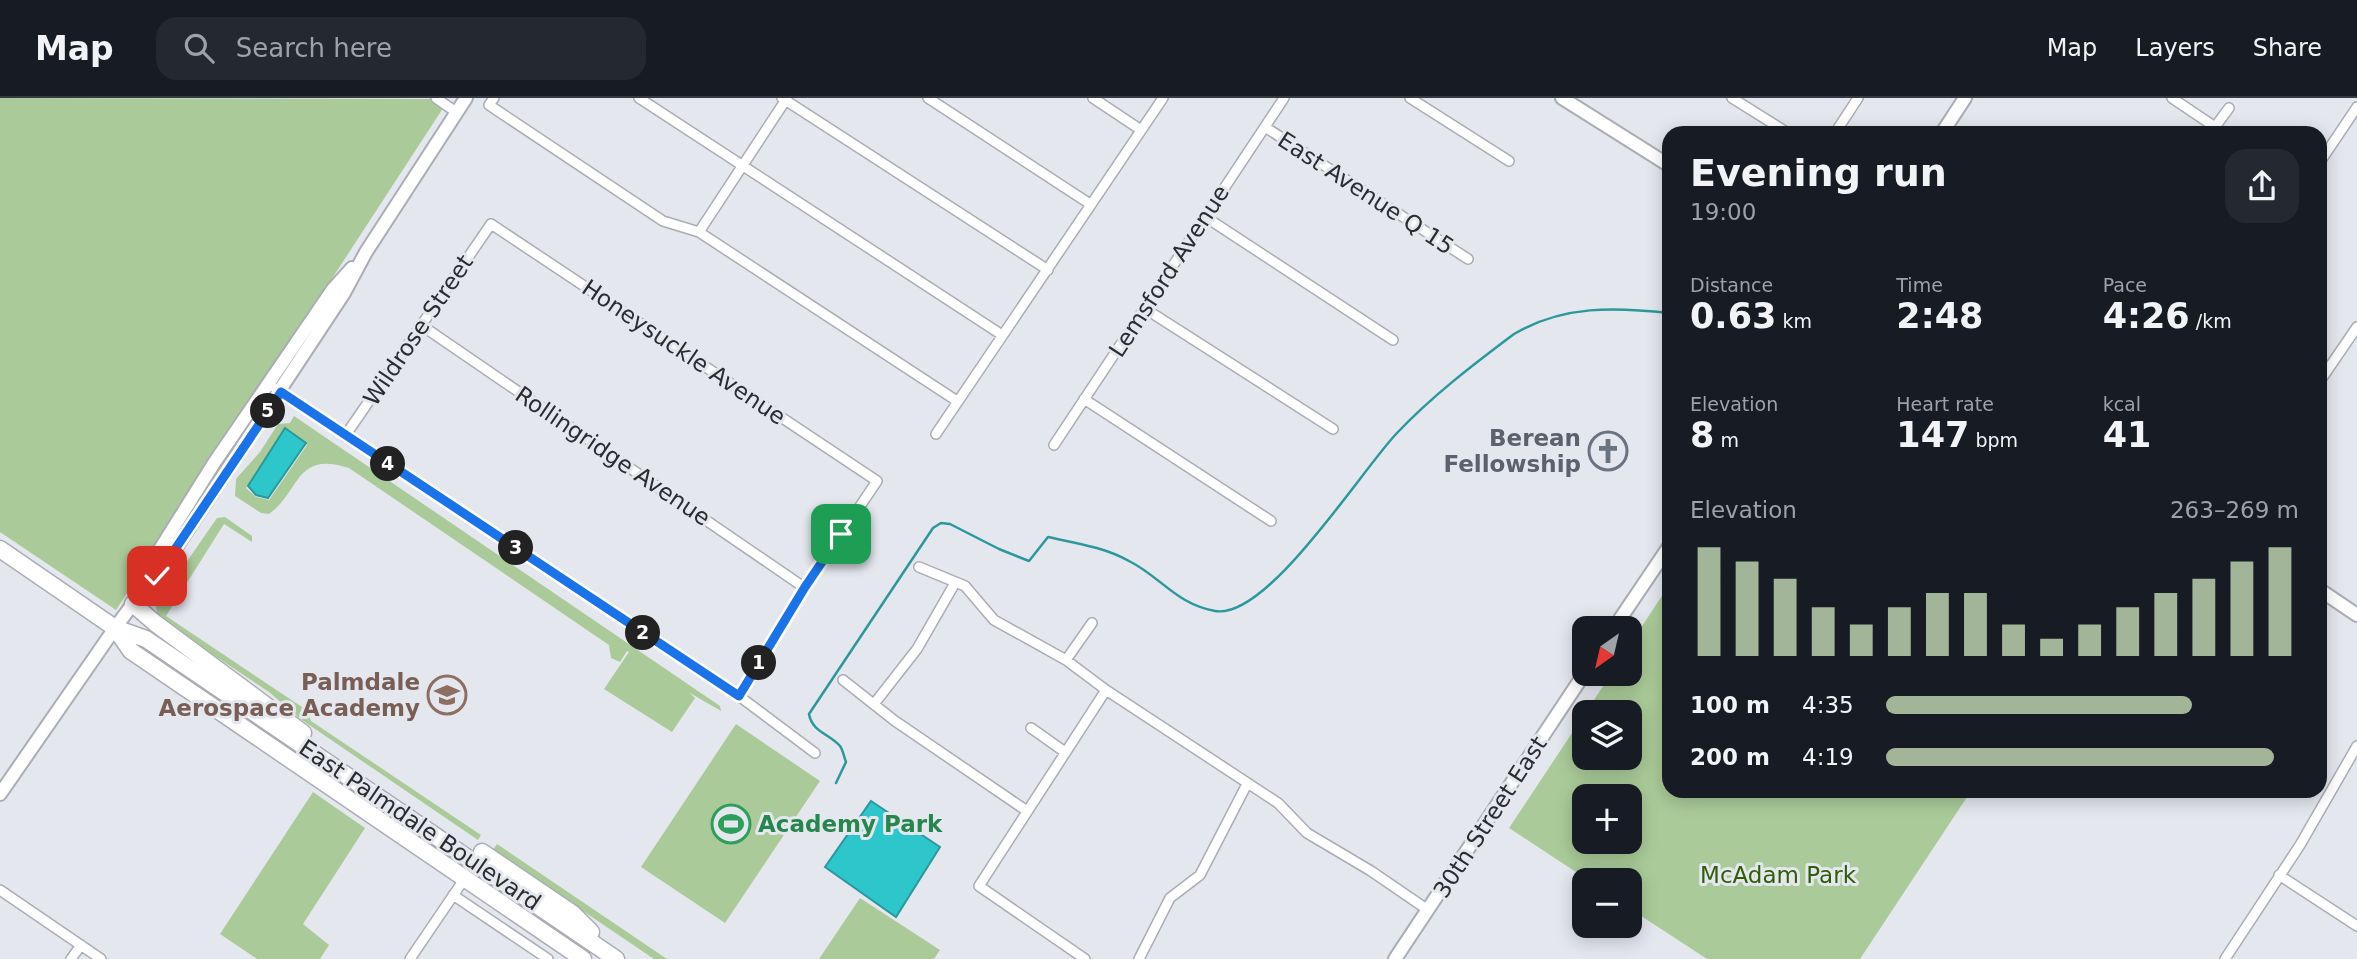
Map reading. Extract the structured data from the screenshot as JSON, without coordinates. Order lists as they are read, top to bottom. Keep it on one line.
{"streets":{"highway":["East Palmdale Boulevard"],"street":["East Avenue Q 15","Lemsford Avenue","Wildrose Street","Honeysuckle Avenue","Rollingridge Avenue","30th Street East"]},"crossings":[["East Avenue Q 15","Lemsford Avenue"],["Wildrose Street","Honeysuckle Avenue"],["Wildrose Street","Rollingridge Avenue"],["Honeysuckle Avenue","Rollingridge Avenue"]],"parks":["McAdam Park"],"places":{"church":["Berean Fellowship"],"school or university":["Palmdale Aerospace Academy"],"sports":["Academy Park"]},"north":"bottom left","page":{"header":"Map","search":"Search here","nav":["Map","Layers","Share"],"heading":["Evening run","19:00"],"stats":[["Distance","0.63 km"],["Time","2:48"],["Pace","4:26 /km"],["Elevation","8 m"],["Heart rate","147 bpm"],["kcal","41"]],"pins":["5","4","3","2","1"],"chart":["Elevation","263–269 m"],"map_buttons":["+","−"],"list":[{"name":"100 m","note":"4:35"},{"name":"200 m","note":"4:19"}]}}
